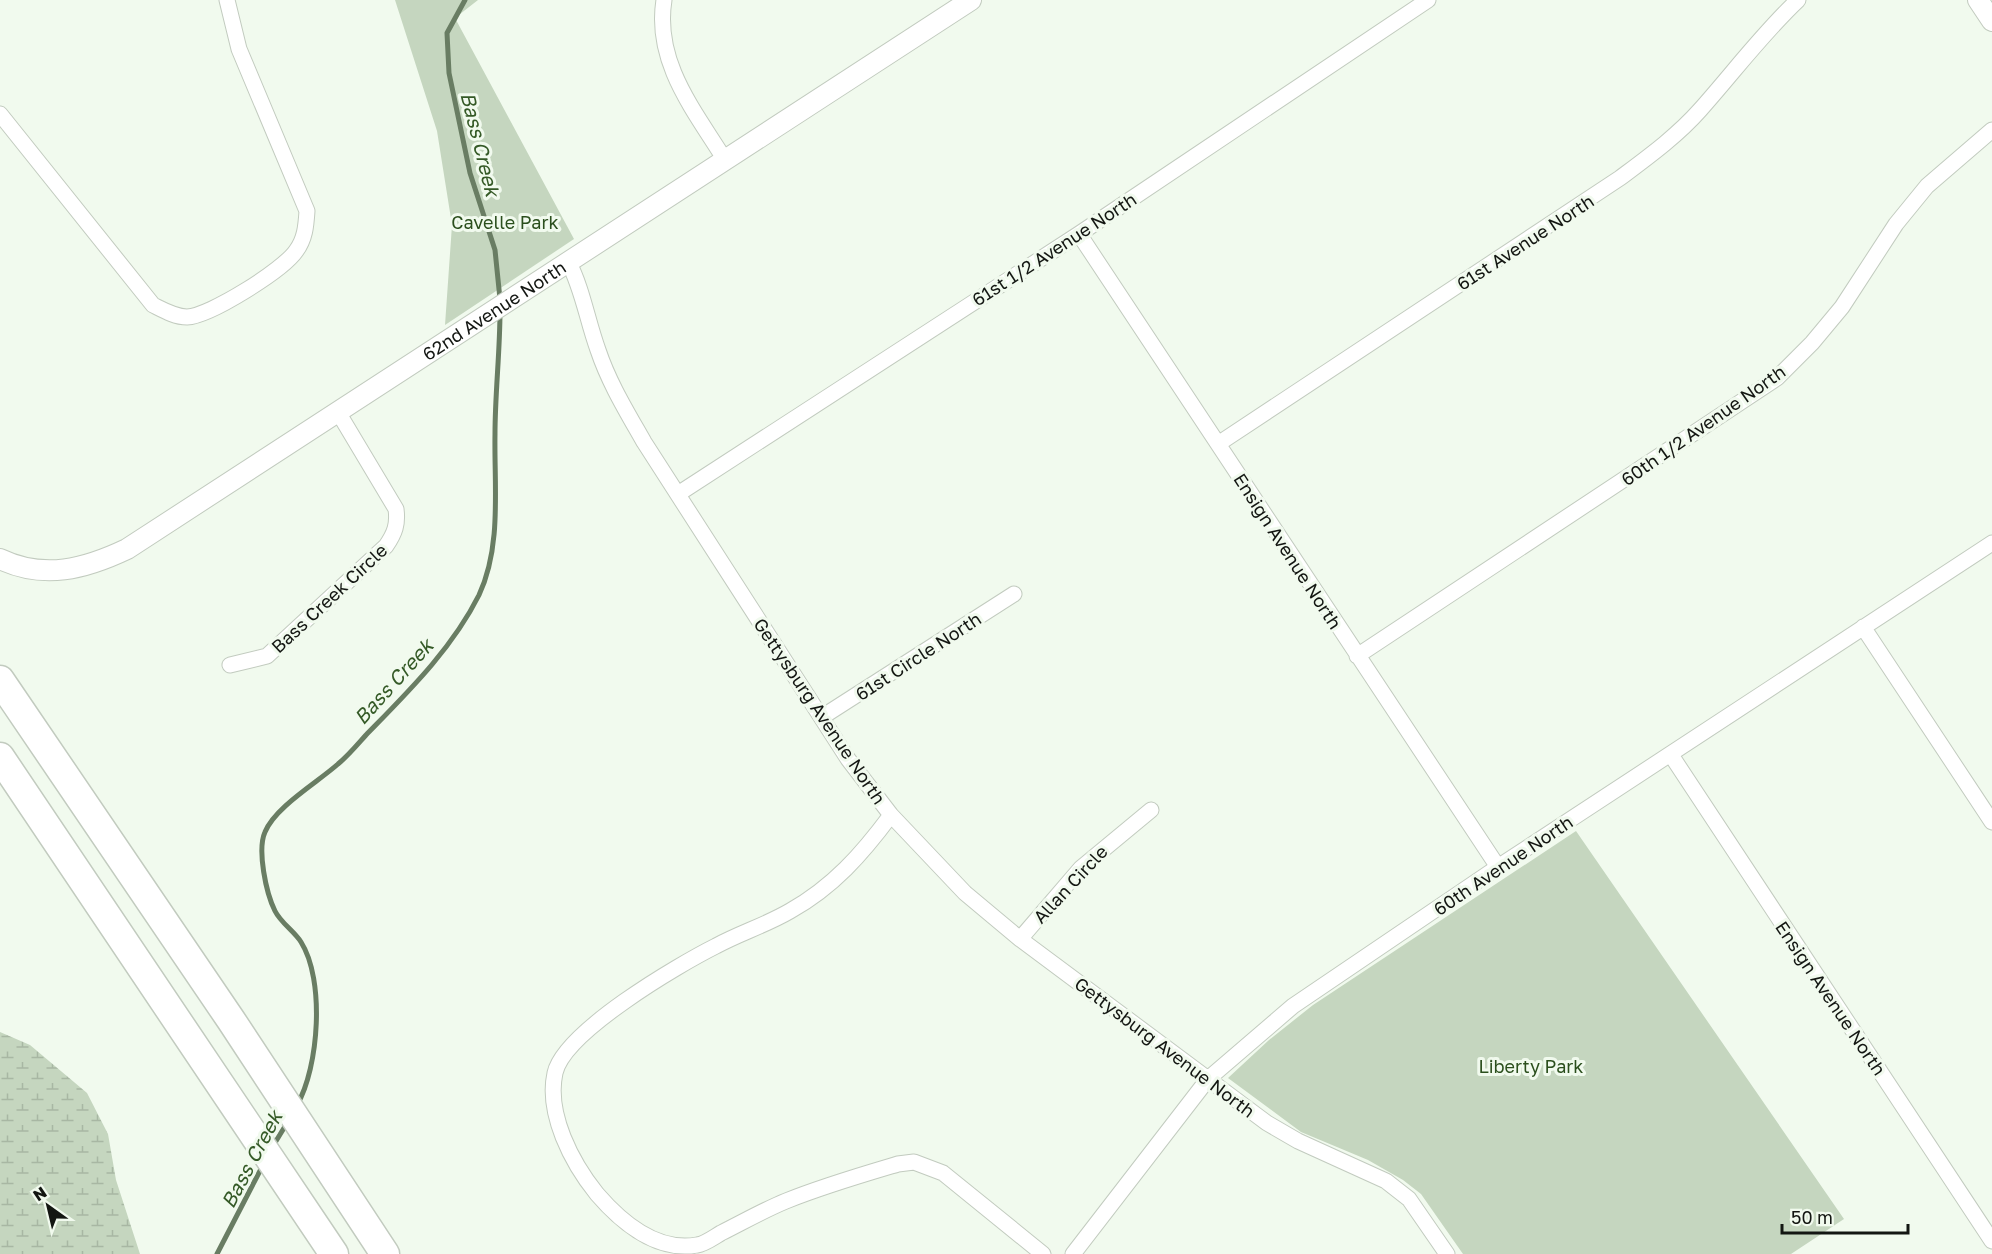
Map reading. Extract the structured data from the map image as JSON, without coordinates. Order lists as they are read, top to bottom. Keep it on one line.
{"streets":{"street":["61st Avenue North","61st 1/2 Avenue North","62nd Avenue North","60th 1/2 Avenue North","Ensign Avenue North","Bass Creek Circle","61st Circle North","Gettysburg Avenue North","60th Avenue North","Allan Circle"]},"crossings":[["61st Avenue North","Ensign Avenue North"],["61st 1/2 Avenue North","Ensign Avenue North"],["61st 1/2 Avenue North","Gettysburg Avenue North"],["62nd Avenue North","Bass Creek Circle"],["62nd Avenue North","Gettysburg Avenue North"],["60th 1/2 Avenue North","Ensign Avenue North"],["Ensign Avenue North","60th Avenue North"],["61st Circle North","Gettysburg Avenue North"],["Gettysburg Avenue North","60th Avenue North"],["Gettysburg Avenue North","Allan Circle"]],"water":["Bass Creek"],"parks":["Cavelle Park","Liberty Park"],"scale_bar":"50 m","north":"top left"}
